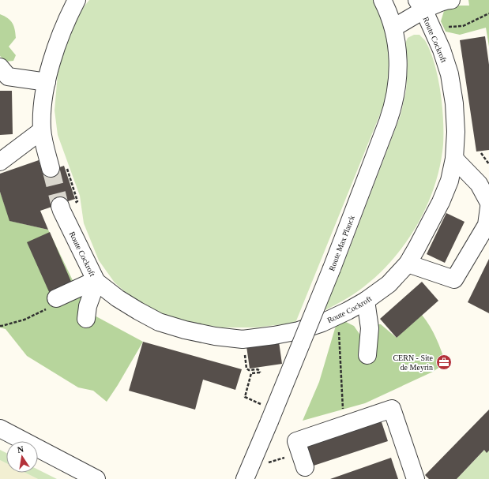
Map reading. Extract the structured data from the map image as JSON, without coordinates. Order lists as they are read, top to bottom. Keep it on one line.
{"streets":{"street":["Route Cockroft","Route Max Planck"]},"places":{"office":["CERN - Site de Meyrin"]},"north":"top"}
